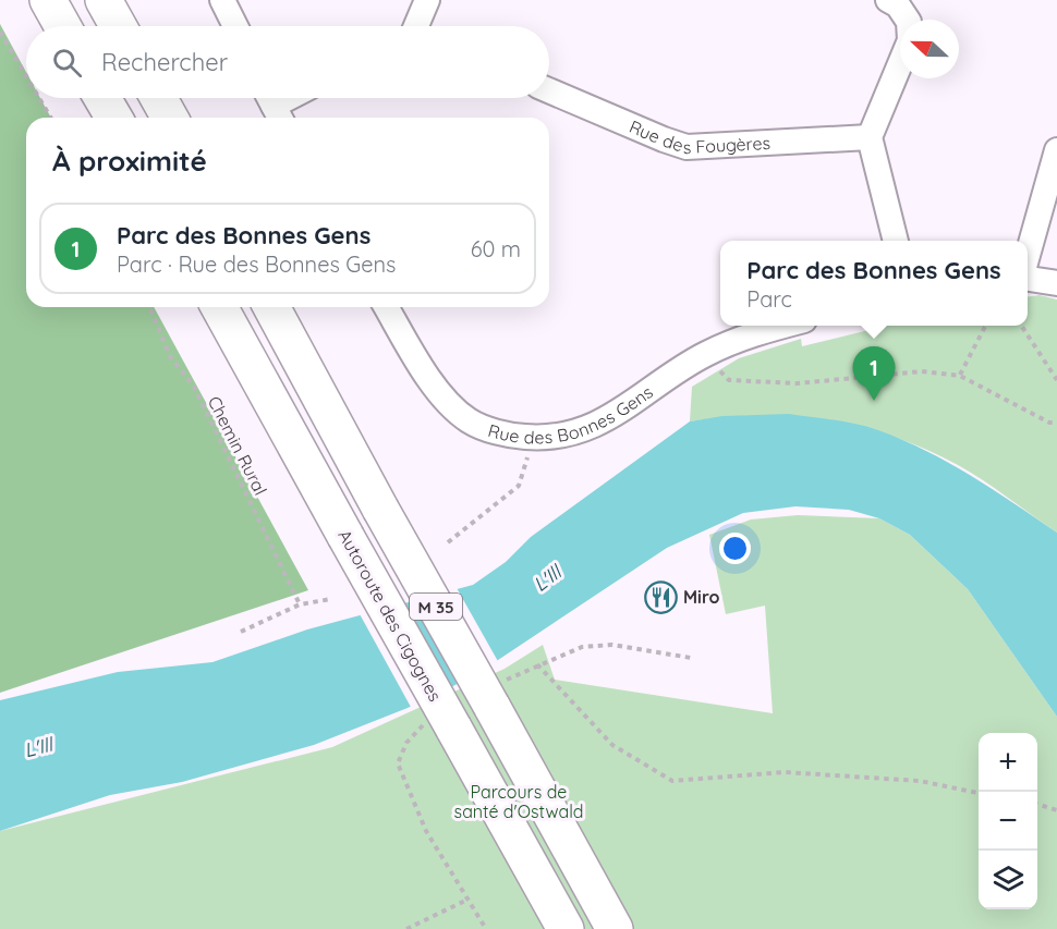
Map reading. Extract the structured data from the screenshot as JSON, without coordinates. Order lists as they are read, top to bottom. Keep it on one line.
{"streets":{"highway":["M 35","Autoroute des Cigognes"],"street":["Rue des Fougères","Rue des Bonnes Gens"],"path":["Chemin Rural"]},"water":["L'Ill"],"parks":["Parcours de santé d'Ostwald"],"places":{"restaurant":["Miro"]},"north":"left","page":{"search":"Rechercher","heading":"À proximité","list":[{"mark":"1","name":"Parc des Bonnes Gens","note":"Parc · Rue des Bonnes Gens","value":"60 m"}],"popup":["Parc des Bonnes Gens","Parc"],"pins":"1","map_buttons":["+","−"]}}
